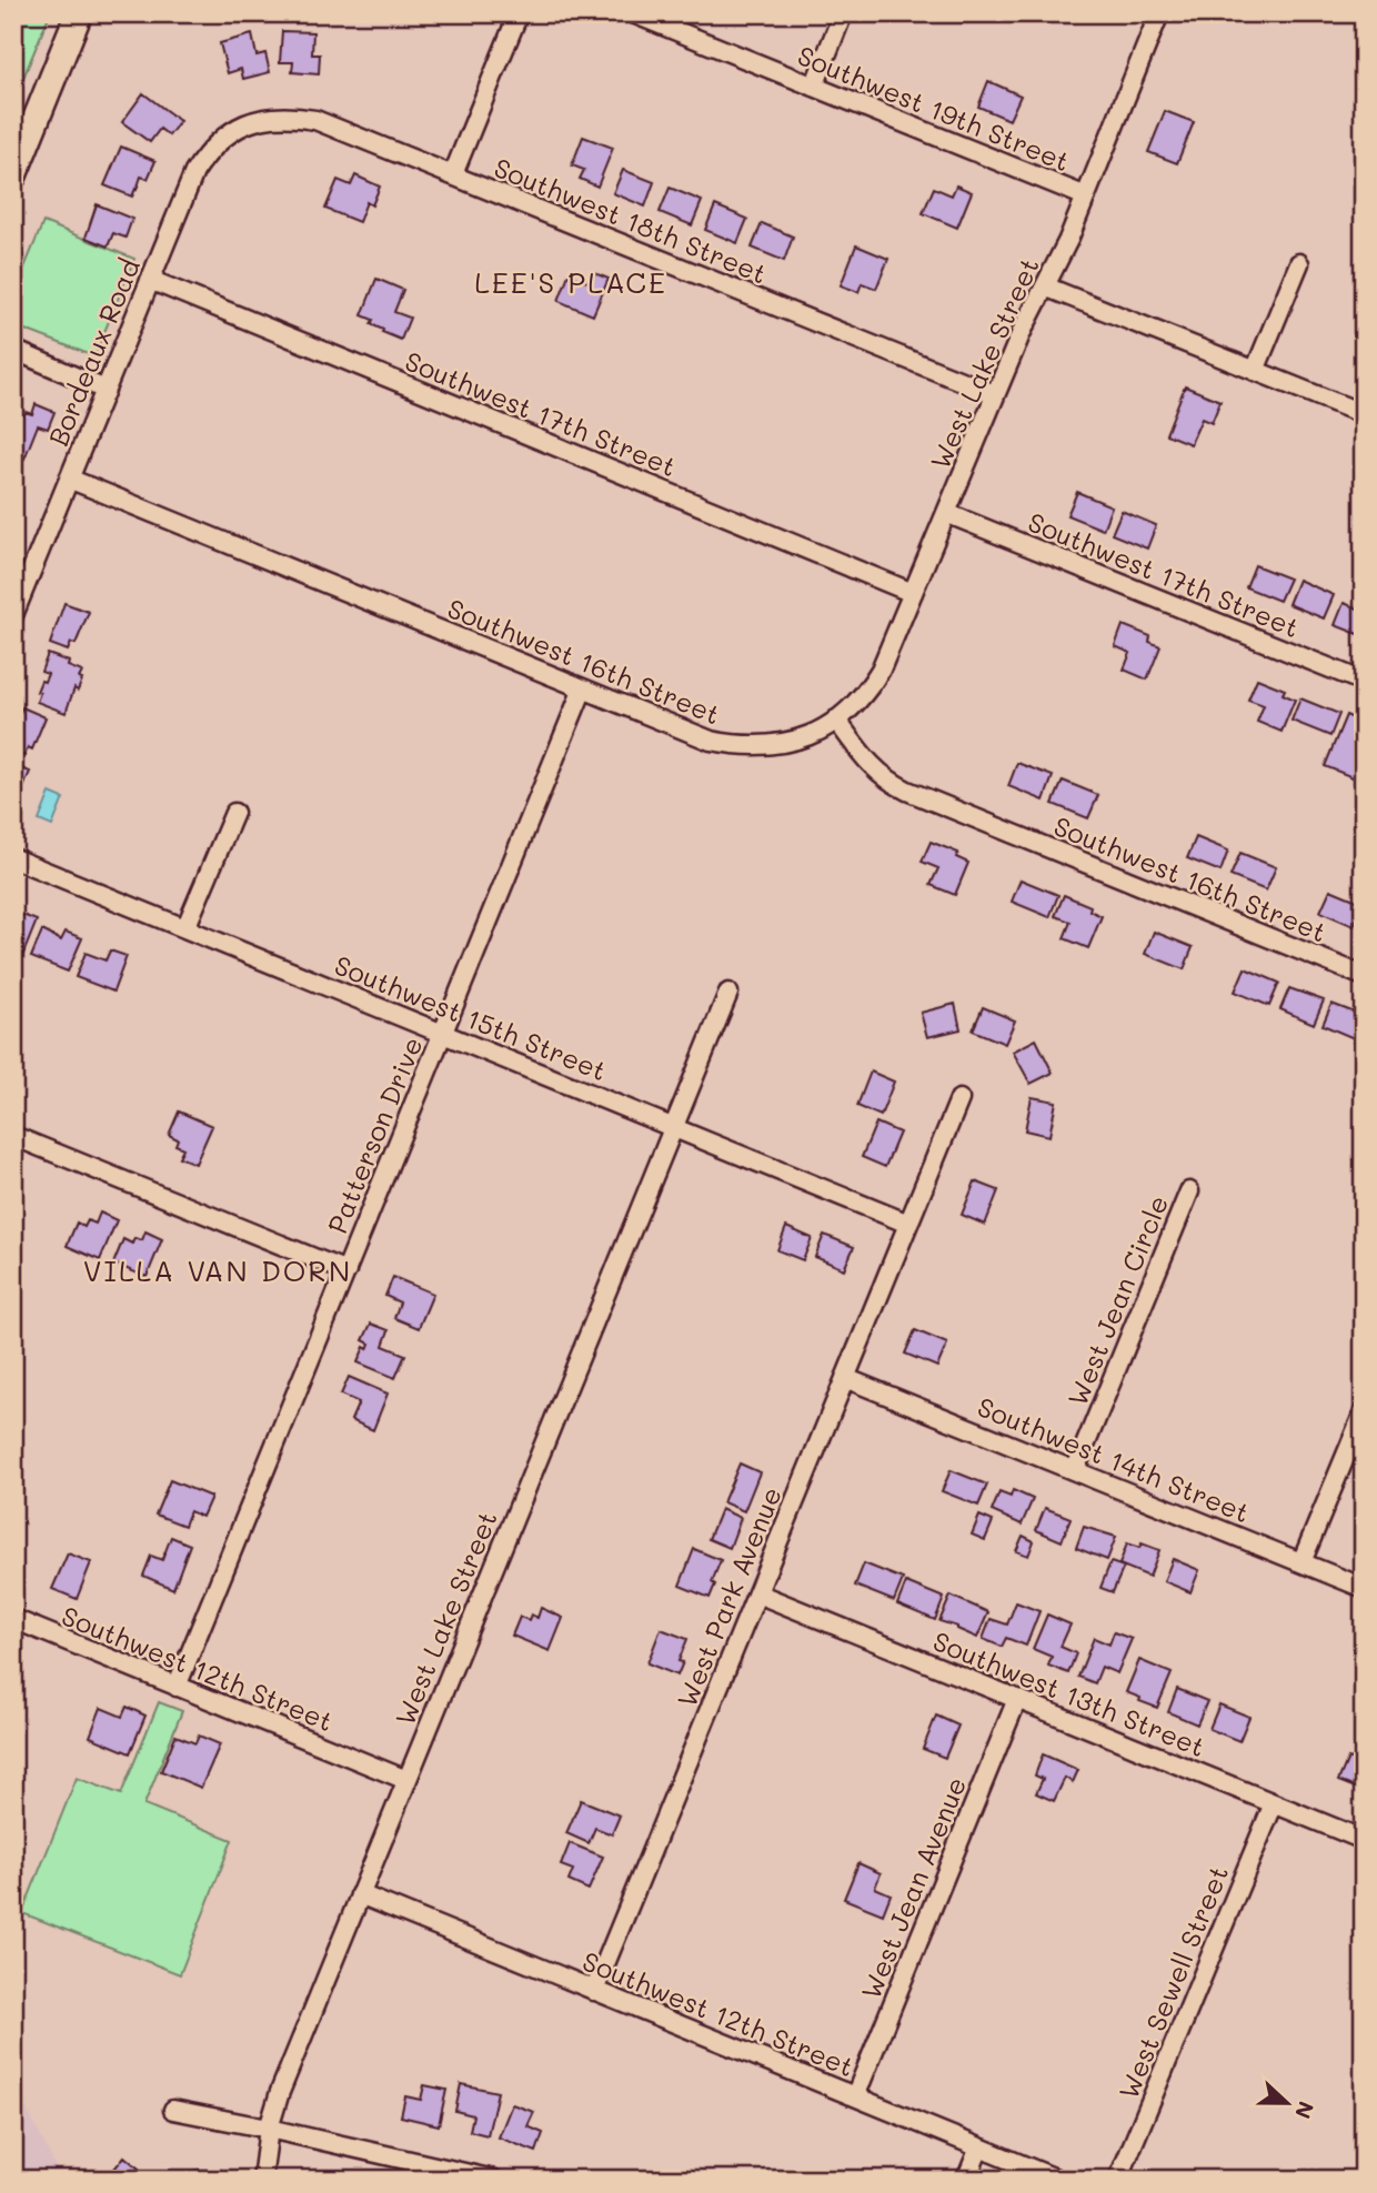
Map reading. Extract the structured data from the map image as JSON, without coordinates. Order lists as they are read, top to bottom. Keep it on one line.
{"streets":{"street":["Southwest 19th Street","Southwest 18th Street","Bordeaux Road","West Lake Street","Southwest 17th Street","Southwest 16th Street","Southwest 15th Street","Patterson Drive","West Jean Circle","Southwest 14th Street","West Park Avenue","Southwest 12th Street","Southwest 13th Street","West Jean Avenue","West Sewell Street"]},"crossings":[["Southwest 19th Street","West Lake Street"],["Southwest 18th Street","Bordeaux Road"],["Southwest 18th Street","West Lake Street"],["Bordeaux Road","Southwest 17th Street"],["Bordeaux Road","Southwest 16th Street"],["West Lake Street","Southwest 17th Street"],["West Lake Street","Southwest 16th Street"],["West Lake Street","Southwest 15th Street"],["West Lake Street","Southwest 12th Street"],["Southwest 16th Street","Patterson Drive"],["Southwest 15th Street","Patterson Drive"],["Southwest 15th Street","West Park Avenue"],["Patterson Drive","Southwest 12th Street"],["West Jean Circle","Southwest 14th Street"],["Southwest 14th Street","West Park Avenue"],["West Park Avenue","Southwest 12th Street"],["West Park Avenue","Southwest 13th Street"],["Southwest 12th Street","West Jean Avenue"],["Southwest 13th Street","West Jean Avenue"],["Southwest 13th Street","West Sewell Street"]],"districts":["LEE'S PLACE","VILLA VAN DORN"],"north":"right"}
